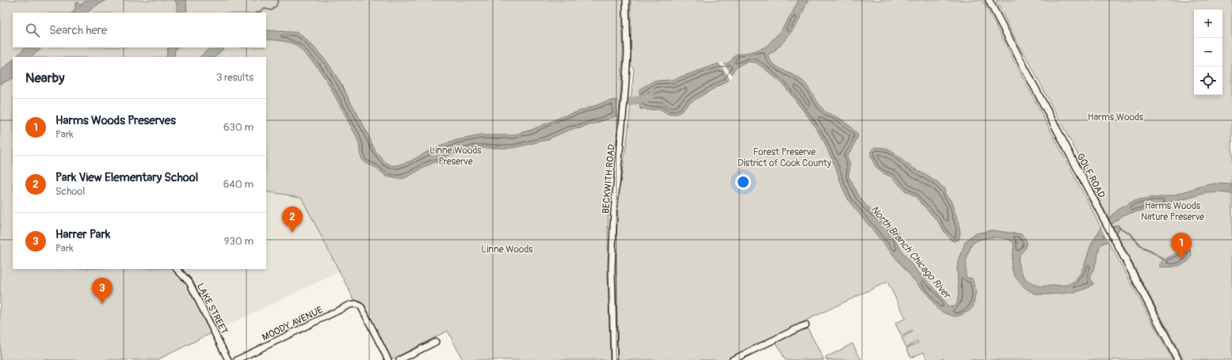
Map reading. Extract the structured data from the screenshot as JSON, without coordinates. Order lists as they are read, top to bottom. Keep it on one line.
{"streets":{"main road":["GOLF ROAD"],"street":["BECKWITH ROAD","LAKE STREET","MOODY AVENUE"]},"water":["North Branch Chicago River"],"parks":["Harms Woods","Linne Woods Preserve","Forest Preserve District of Cook County","Harms Woods Nature Preserve","Linne Woods"],"page":{"map_buttons":["+","−"],"search":"Search here","heading":["Nearby","3 results"],"list":[{"mark":"1","name":"Harms Woods Preserves","note":"Park","value":"630 m"},{"mark":"2","name":"Park View Elementary School","note":"School","value":"640 m"},{"mark":"3","name":"Harrer Park","note":"Park","value":"930 m"}],"pins":["2","1","3"]}}
